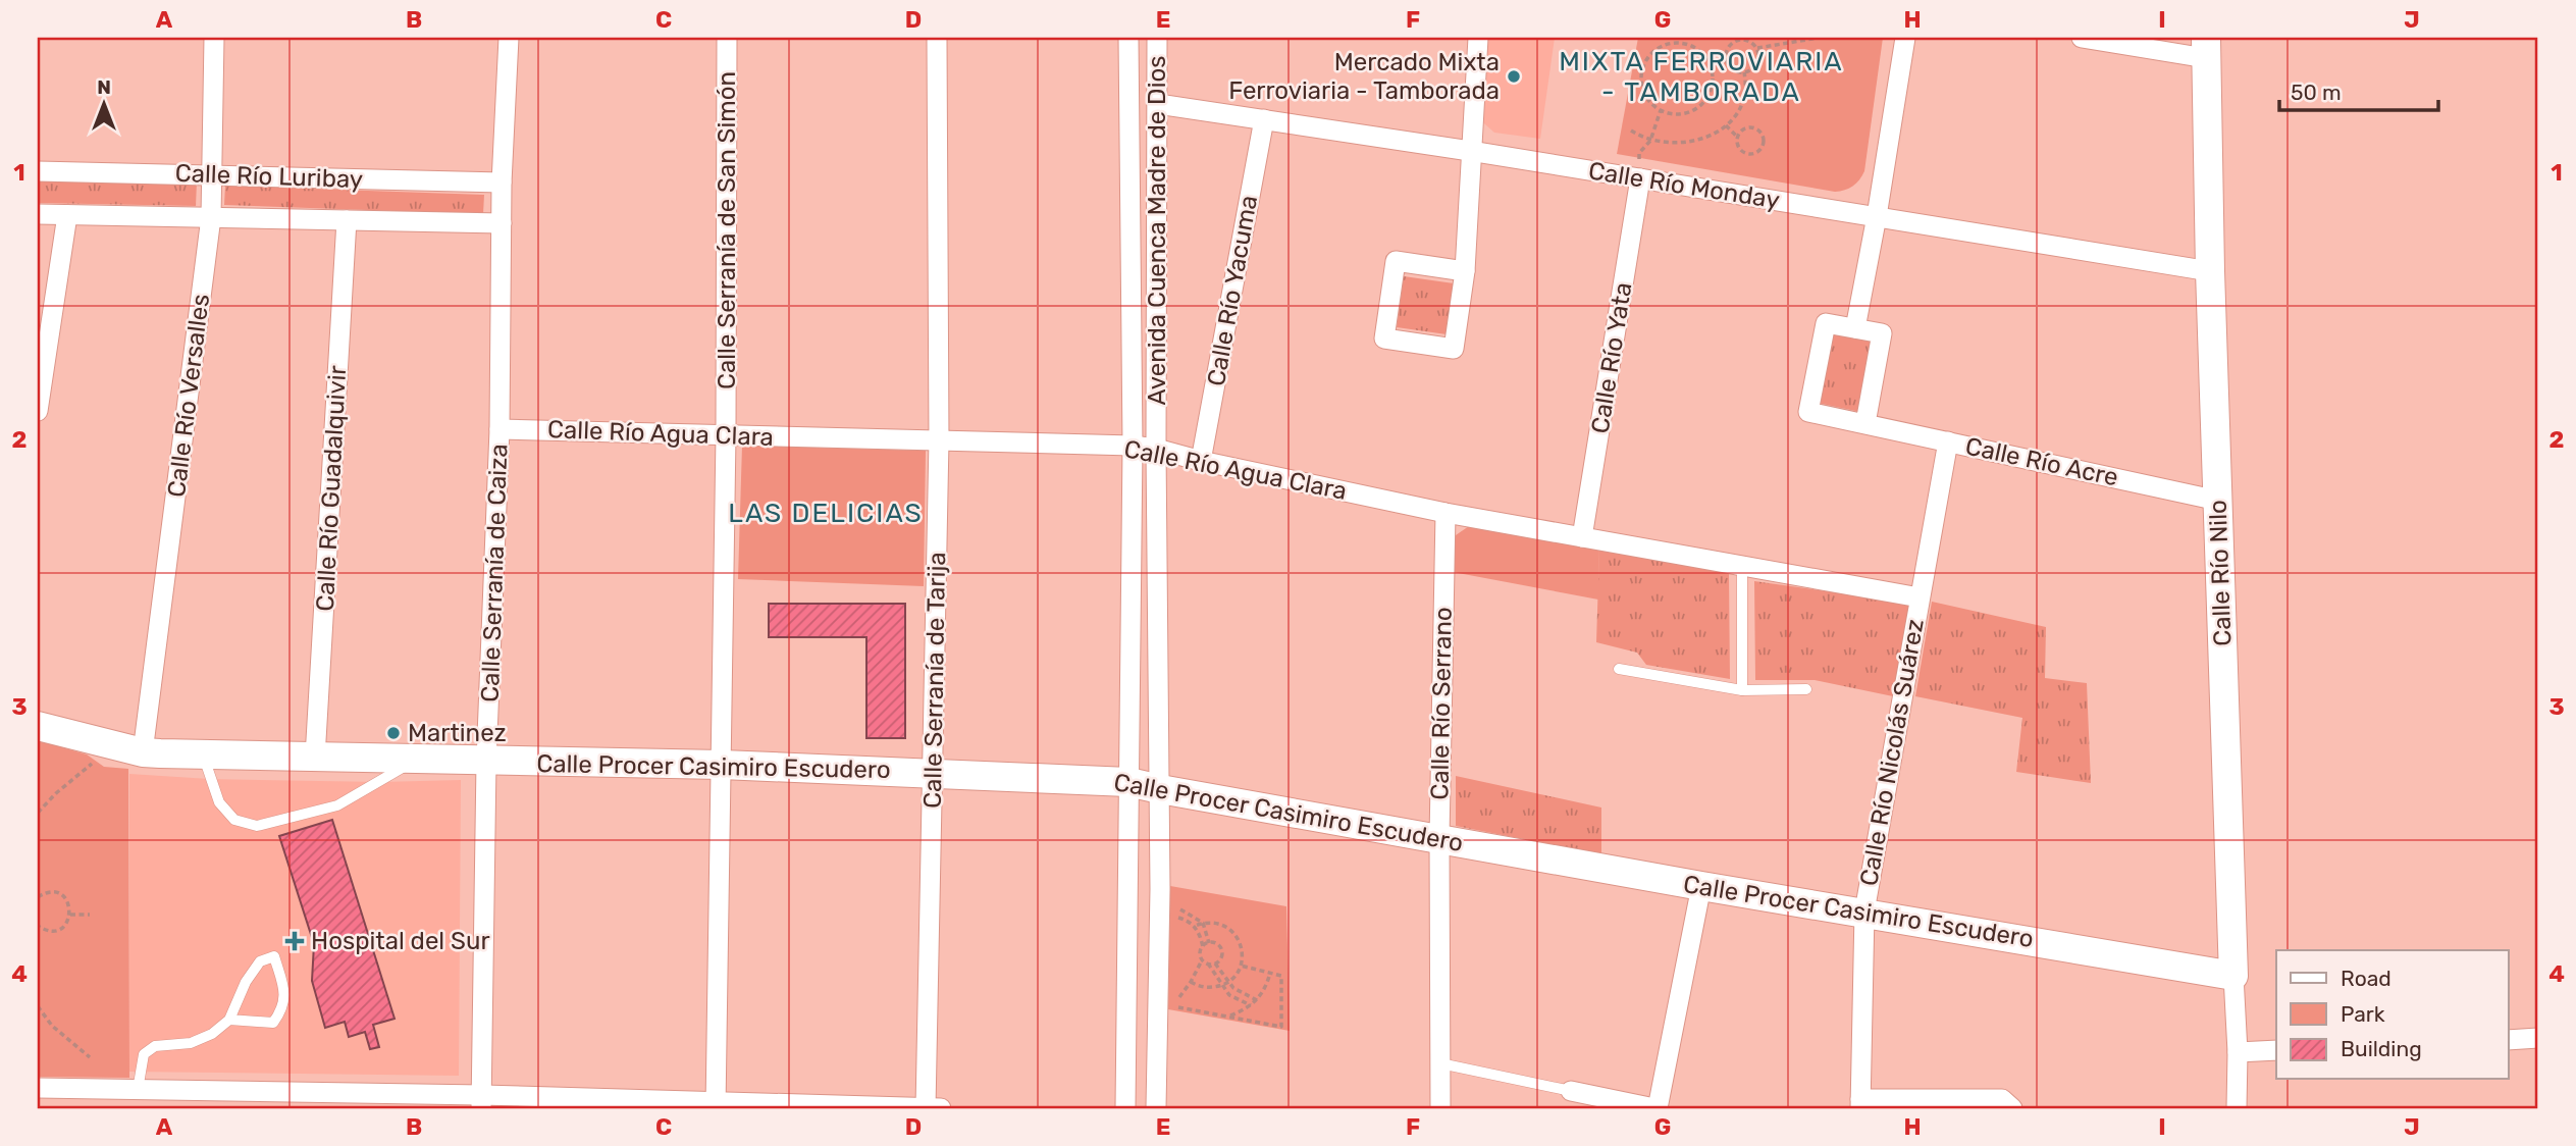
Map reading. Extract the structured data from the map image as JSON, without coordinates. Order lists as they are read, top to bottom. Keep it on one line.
{"streets":{"main road":["Calle Río Nilo","Calle Procer Casimiro Escudero"],"street":["Calle Río Luribay","Calle Río Monday","Calle Serranía de San Simón","Avenida Cuenca Madre de Dios","Calle Río Yacuma","Calle Río Yata","Calle Río Versalles","Calle Río Agua Clara","Calle Río Acre","Calle Río Guadalquivir","Calle Serranía de Caiza","Calle Serranía de Tarija","Calle Río Serrano","Calle Río Nicolás Suárez"]},"crossings":[["Calle Río Luribay","Calle Río Versalles"],["Calle Río Luribay","Calle Río Guadalquivir"],["Calle Río Luribay","Calle Serranía de Caiza"],["Calle Río Monday","Avenida Cuenca Madre de Dios"],["Calle Río Monday","Calle Río Yacuma"],["Calle Río Monday","Calle Río Yata"],["Calle Río Monday","Calle Río Nilo"],["Calle Serranía de San Simón","Calle Río Agua Clara"],["Calle Serranía de San Simón","Calle Procer Casimiro Escudero"],["Avenida Cuenca Madre de Dios","Calle Río Agua Clara"],["Avenida Cuenca Madre de Dios","Calle Procer Casimiro Escudero"],["Calle Río Yacuma","Calle Río Agua Clara"],["Calle Río Yata","Calle Río Agua Clara"],["Calle Río Versalles","Calle Procer Casimiro Escudero"],["Calle Río Agua Clara","Calle Serranía de Caiza"],["Calle Río Agua Clara","Calle Serranía de Tarija"],["Calle Río Agua Clara","Calle Río Serrano"],["Calle Río Agua Clara","Calle Río Nicolás Suárez"],["Calle Río Acre","Calle Río Nilo"],["Calle Río Acre","Calle Río Nicolás Suárez"],["Calle Río Guadalquivir","Calle Procer Casimiro Escudero"],["Calle Serranía de Caiza","Calle Procer Casimiro Escudero"],["Calle Río Nilo","Calle Procer Casimiro Escudero"],["Calle Serranía de Tarija","Calle Procer Casimiro Escudero"],["Calle Río Serrano","Calle Procer Casimiro Escudero"],["Calle Río Nicolás Suárez","Calle Procer Casimiro Escudero"]],"districts":["MIXTA FERROVIARIA - TAMBORADA","LAS DELICIAS"],"places":{"other":["Mercado Mixta Ferroviaria - Tamborada","Martinez"],"health":["Hospital del Sur"]},"legend":["Road","Park","Building"],"scale_bar":"50 m","north":"top","grid":{"columns":["A","B","C","D","E","F","G","H","I","J"],"rows":["1","2","3","4"]}}
